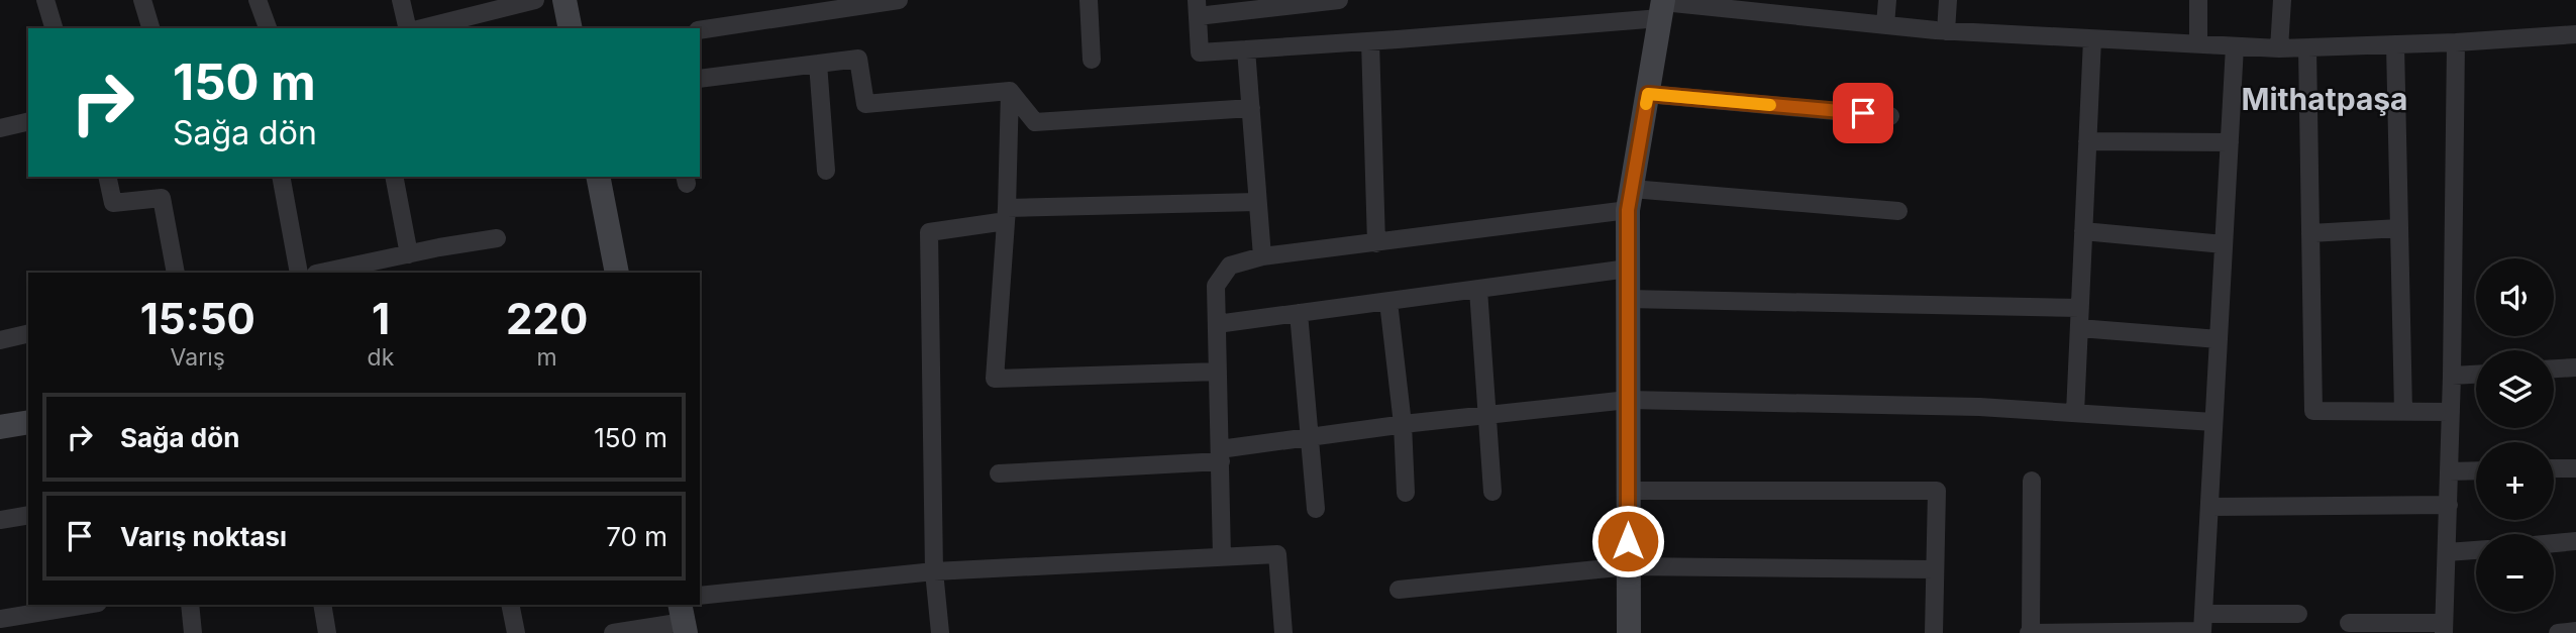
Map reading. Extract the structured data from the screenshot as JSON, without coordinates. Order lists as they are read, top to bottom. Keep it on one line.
{"districts":["Mithatpaşa"],"page":{"turn":["150 m","Sağa dön"],"map_buttons":["+","−"],"eta":["15:50","Varış","1","dk","220","m"],"list":[{"name":"Sağa dön","value":"150 m"},{"name":"Varış noktası","value":"70 m"}]}}
